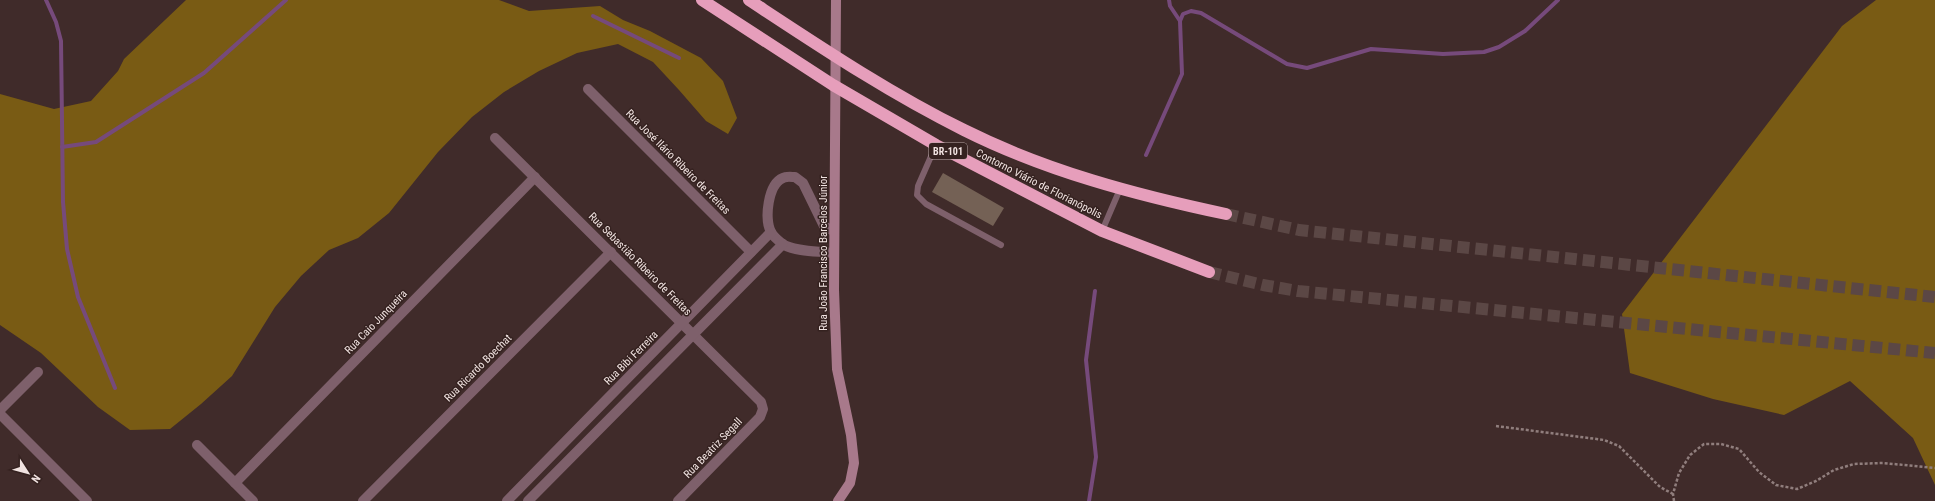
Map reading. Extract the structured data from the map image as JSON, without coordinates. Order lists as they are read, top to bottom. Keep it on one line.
{"streets":{"highway":["BR-101","Contorno Viário de Florianópolis"],"street":["Rua José Ilário Ribeiro de Freitas","Rua João Francisco Barcelos Júnior","Rua Sebastião Ribeiro de Freitas","Rua Caio Junqueira","Rua Bibi Ferreira","Rua Ricardo Boechat","Rua Beatriz Segall"]},"crossings":[["Rua José Ilário Ribeiro de Freitas","Rua Bibi Ferreira"],["Rua Sebastião Ribeiro de Freitas","Rua Caio Junqueira"],["Rua Sebastião Ribeiro de Freitas","Rua Bibi Ferreira"],["Rua Sebastião Ribeiro de Freitas","Rua Ricardo Boechat"],["Rua Sebastião Ribeiro de Freitas","Rua Beatriz Segall"]],"north":"bottom right"}
